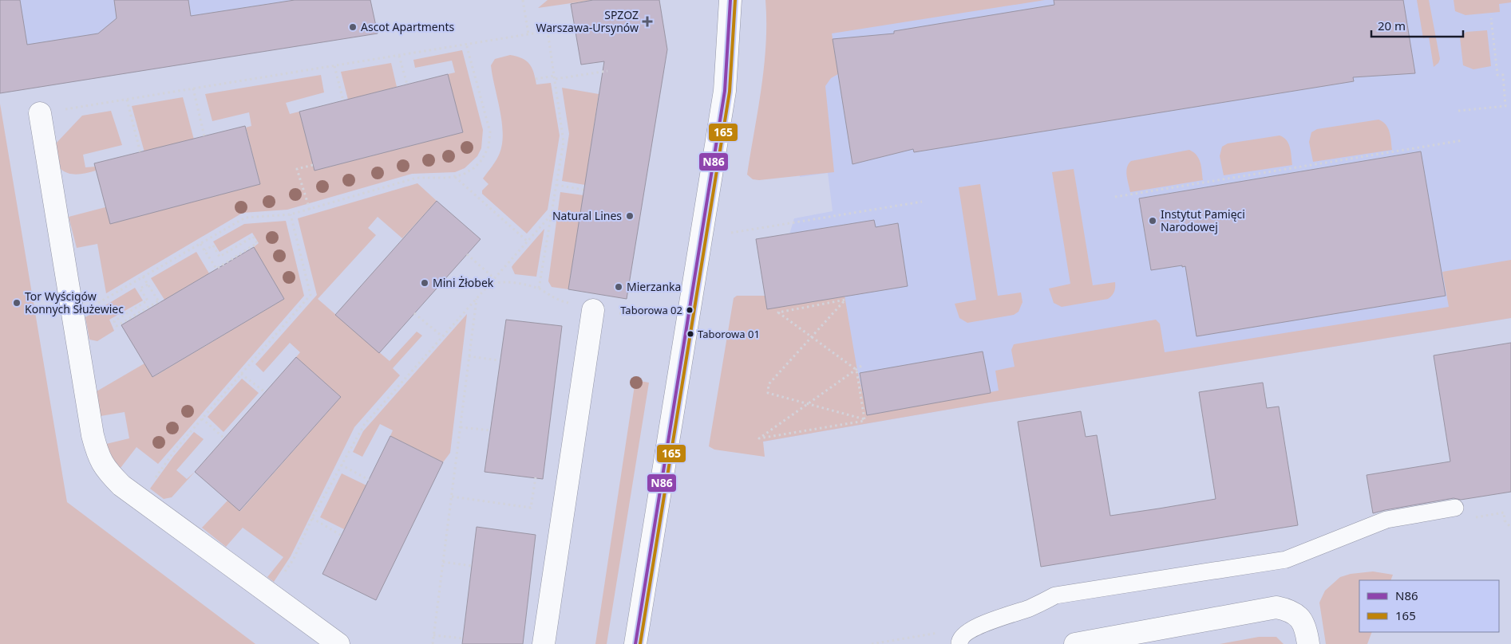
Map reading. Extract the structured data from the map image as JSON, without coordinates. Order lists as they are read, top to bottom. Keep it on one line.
{"places":{"health":["SPZOZ Warszawa-Ursynów"],"other":["Ascot Apartments","Natural Lines","Instytut Pamięci Narodowej","Mini Żłobek","Mierzanka","Tor Wyścigów Konnych Służewiec","Taborowa 02","Taborowa 01"]},"lines":["transit line N86","transit line 165"],"legend":["N86","165"],"scale_bar":"20 m"}
